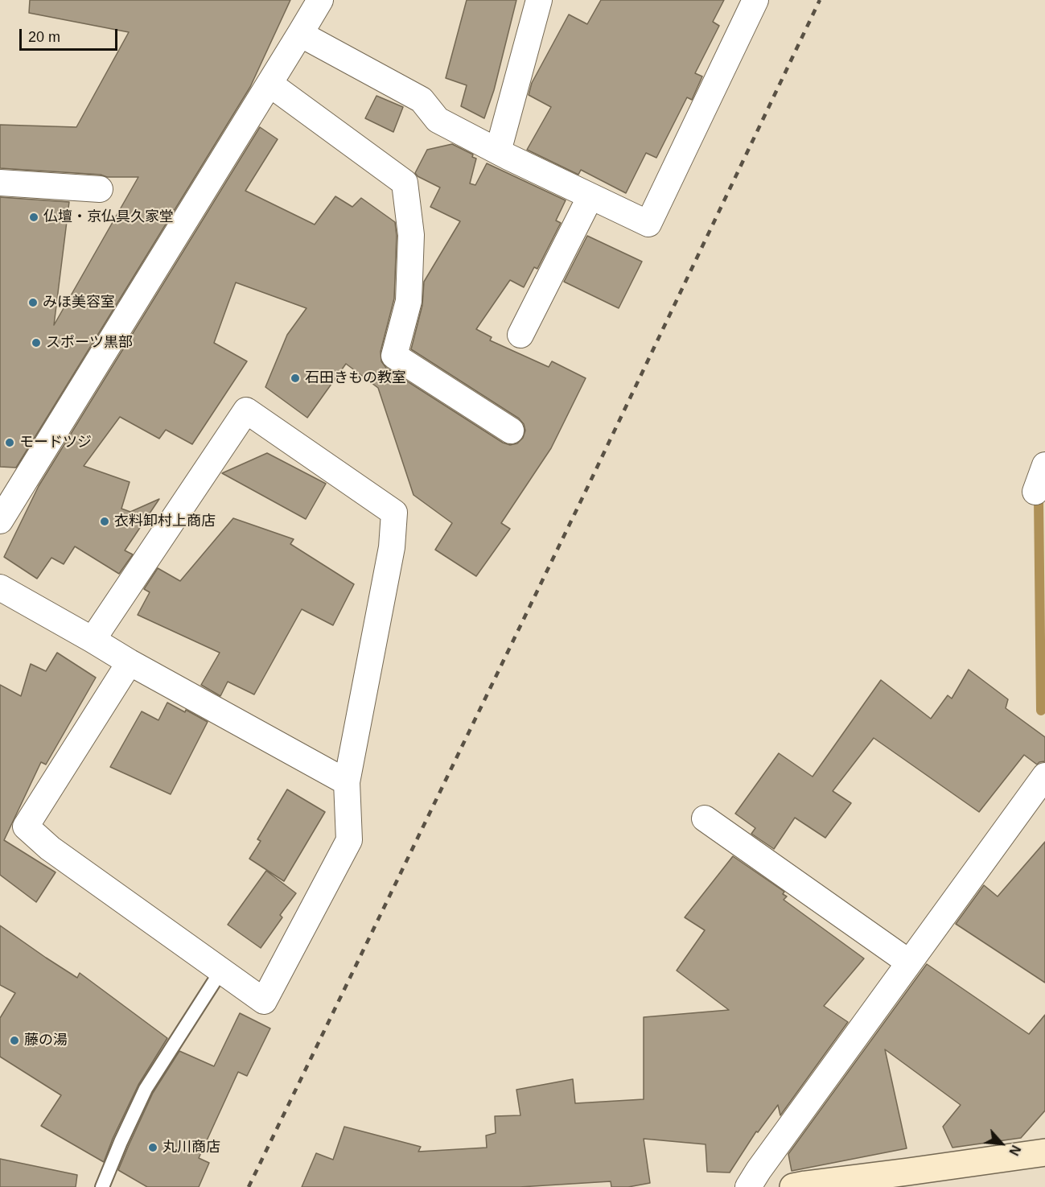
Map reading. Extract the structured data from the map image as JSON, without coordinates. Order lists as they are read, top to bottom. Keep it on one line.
{"places":["仏壇・京仏具久家堂","みほ美容室","スポーツ黒部","石田きもの教室","モードツジ","衣料卸村上商店","藤の湯","丸川商店"],"scale_bar":"20 m","north":"bottom right"}
